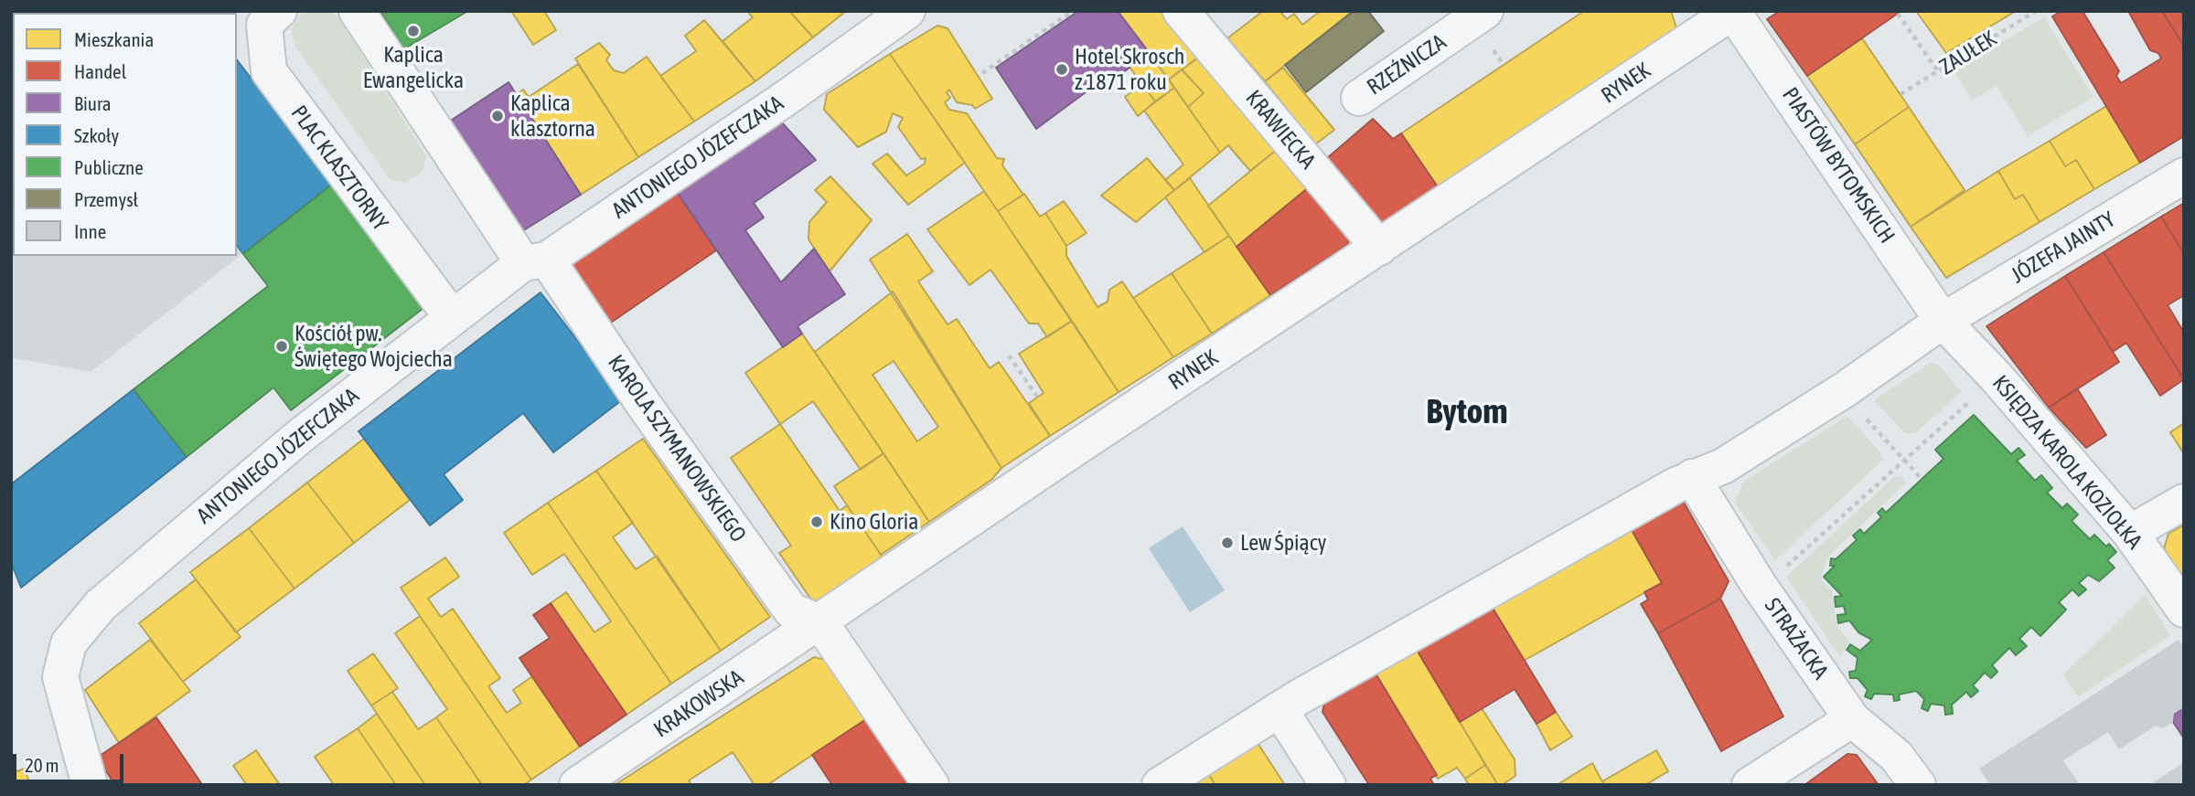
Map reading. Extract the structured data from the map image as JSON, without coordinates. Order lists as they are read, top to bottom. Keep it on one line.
{"streets":{"street":["RZEŹNICZA","RYNEK","KRAWIECKA","ANTONIEGO JÓZEFCZAKA","PIASTÓW BYTOMSKICH","PLAC KLASZTORNY","JÓZEFA JAINTY","KAROLA SZYMANOWSKIEGO","KSIĘDZA KAROLA KOZIOŁKA","STRAŻACKA","KRAKOWSKA"],"path":["ZAUŁEK"]},"crossings":[["RYNEK","KRAWIECKA"],["RYNEK","PIASTÓW BYTOMSKICH"],["RYNEK","KAROLA SZYMANOWSKIEGO"],["RYNEK","KRAKOWSKA"],["ANTONIEGO JÓZEFCZAKA","PLAC KLASZTORNY"],["ANTONIEGO JÓZEFCZAKA","KAROLA SZYMANOWSKIEGO"],["PIASTÓW BYTOMSKICH","JÓZEFA JAINTY"],["PIASTÓW BYTOMSKICH","KSIĘDZA KAROLA KOZIOŁKA"],["JÓZEFA JAINTY","KSIĘDZA KAROLA KOZIOŁKA"],["KAROLA SZYMANOWSKIEGO","KRAKOWSKA"]],"districts":["Bytom"],"places":["Kaplica Ewangelicka","Hotel Skrosch z 1871 roku","Kaplica klasztorna","Kościół pw. Świętego Wojciecha","Kino Gloria","Lew Śpiący"],"legend":["Mieszkania","Handel","Biura","Szkoły","Publiczne","Przemysł","Inne"],"scale_bar":"20 m"}
